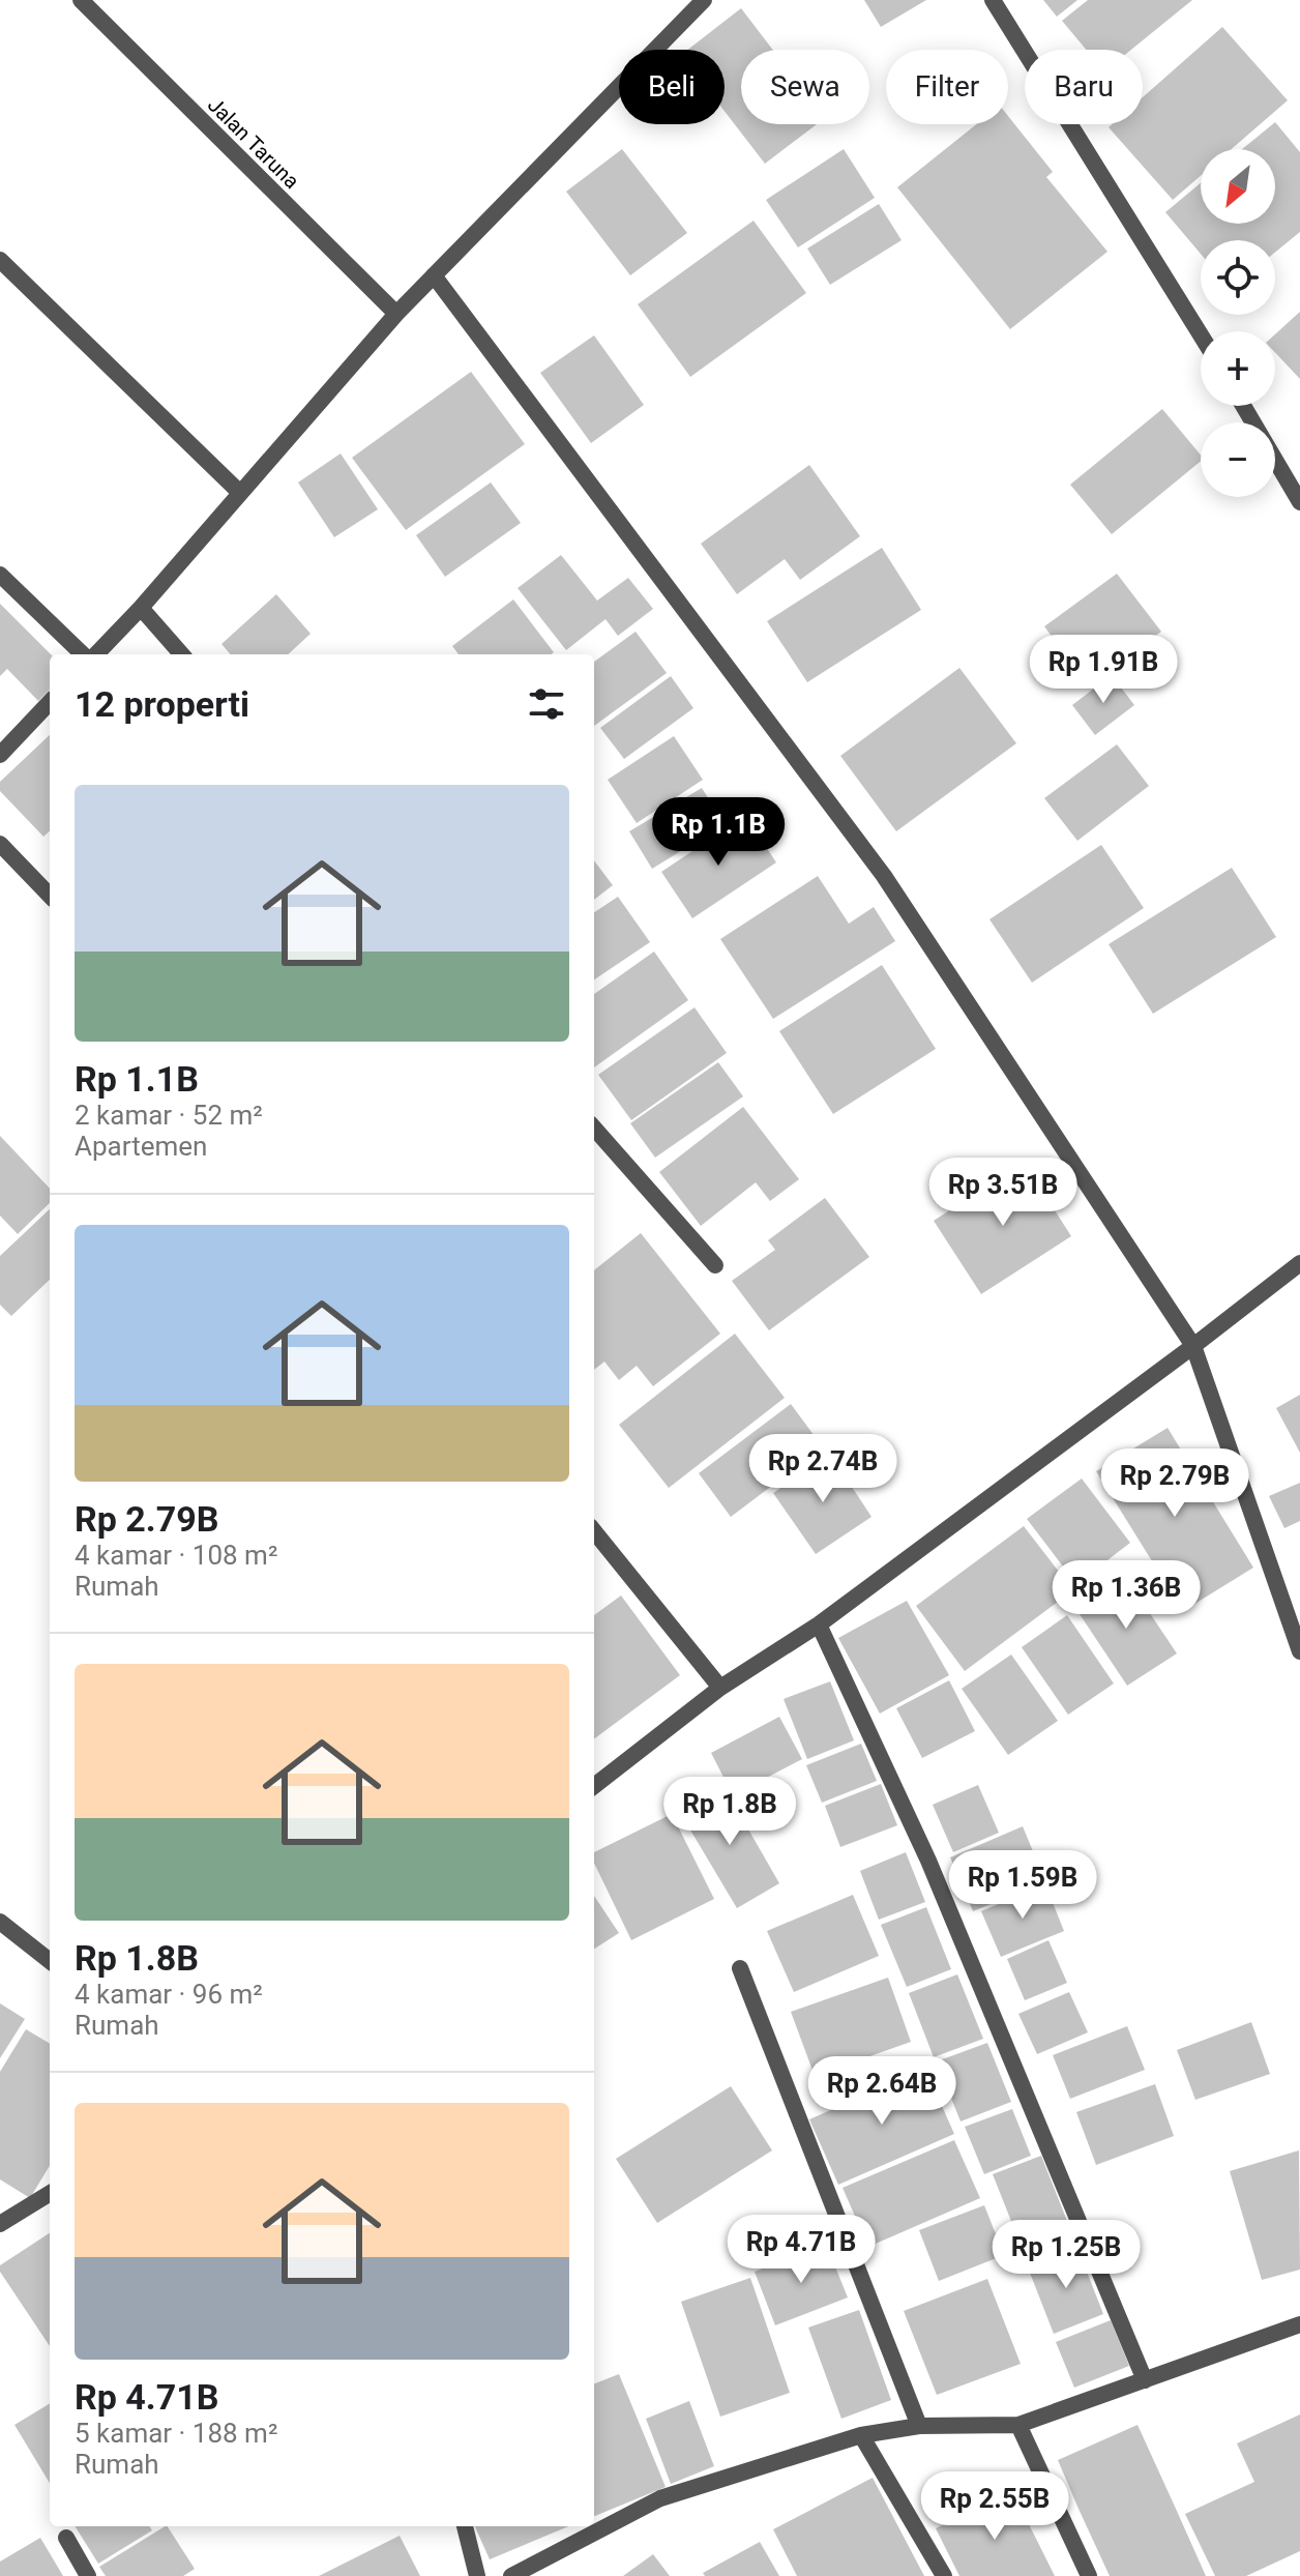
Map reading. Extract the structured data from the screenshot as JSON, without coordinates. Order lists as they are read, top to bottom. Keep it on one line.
{"streets":{"street":["Jalan Taruna"]},"north":"bottom left","page":{"chip":["Beli","Sewa","Filter","Baru"],"map_buttons":["+","−"],"price":["Rp 1.91B","Rp 1.1B","Rp 3.51B","Rp 2.74B","Rp 2.79B","Rp 1.36B","Rp 1.8B","Rp 1.59B","Rp 2.64B","Rp 4.71B","Rp 1.25B","Rp 2.55B"],"heading":"12 properti","list":[{"name":"Rp 1.1B","note":"2 kamar · 52 m² · Apartemen"},{"name":"Rp 2.79B","note":"4 kamar · 108 m² · Rumah"},{"name":"Rp 1.8B","note":"4 kamar · 96 m² · Rumah"},{"name":"Rp 4.71B","note":"5 kamar · 188 m² · Rumah"}]}}
